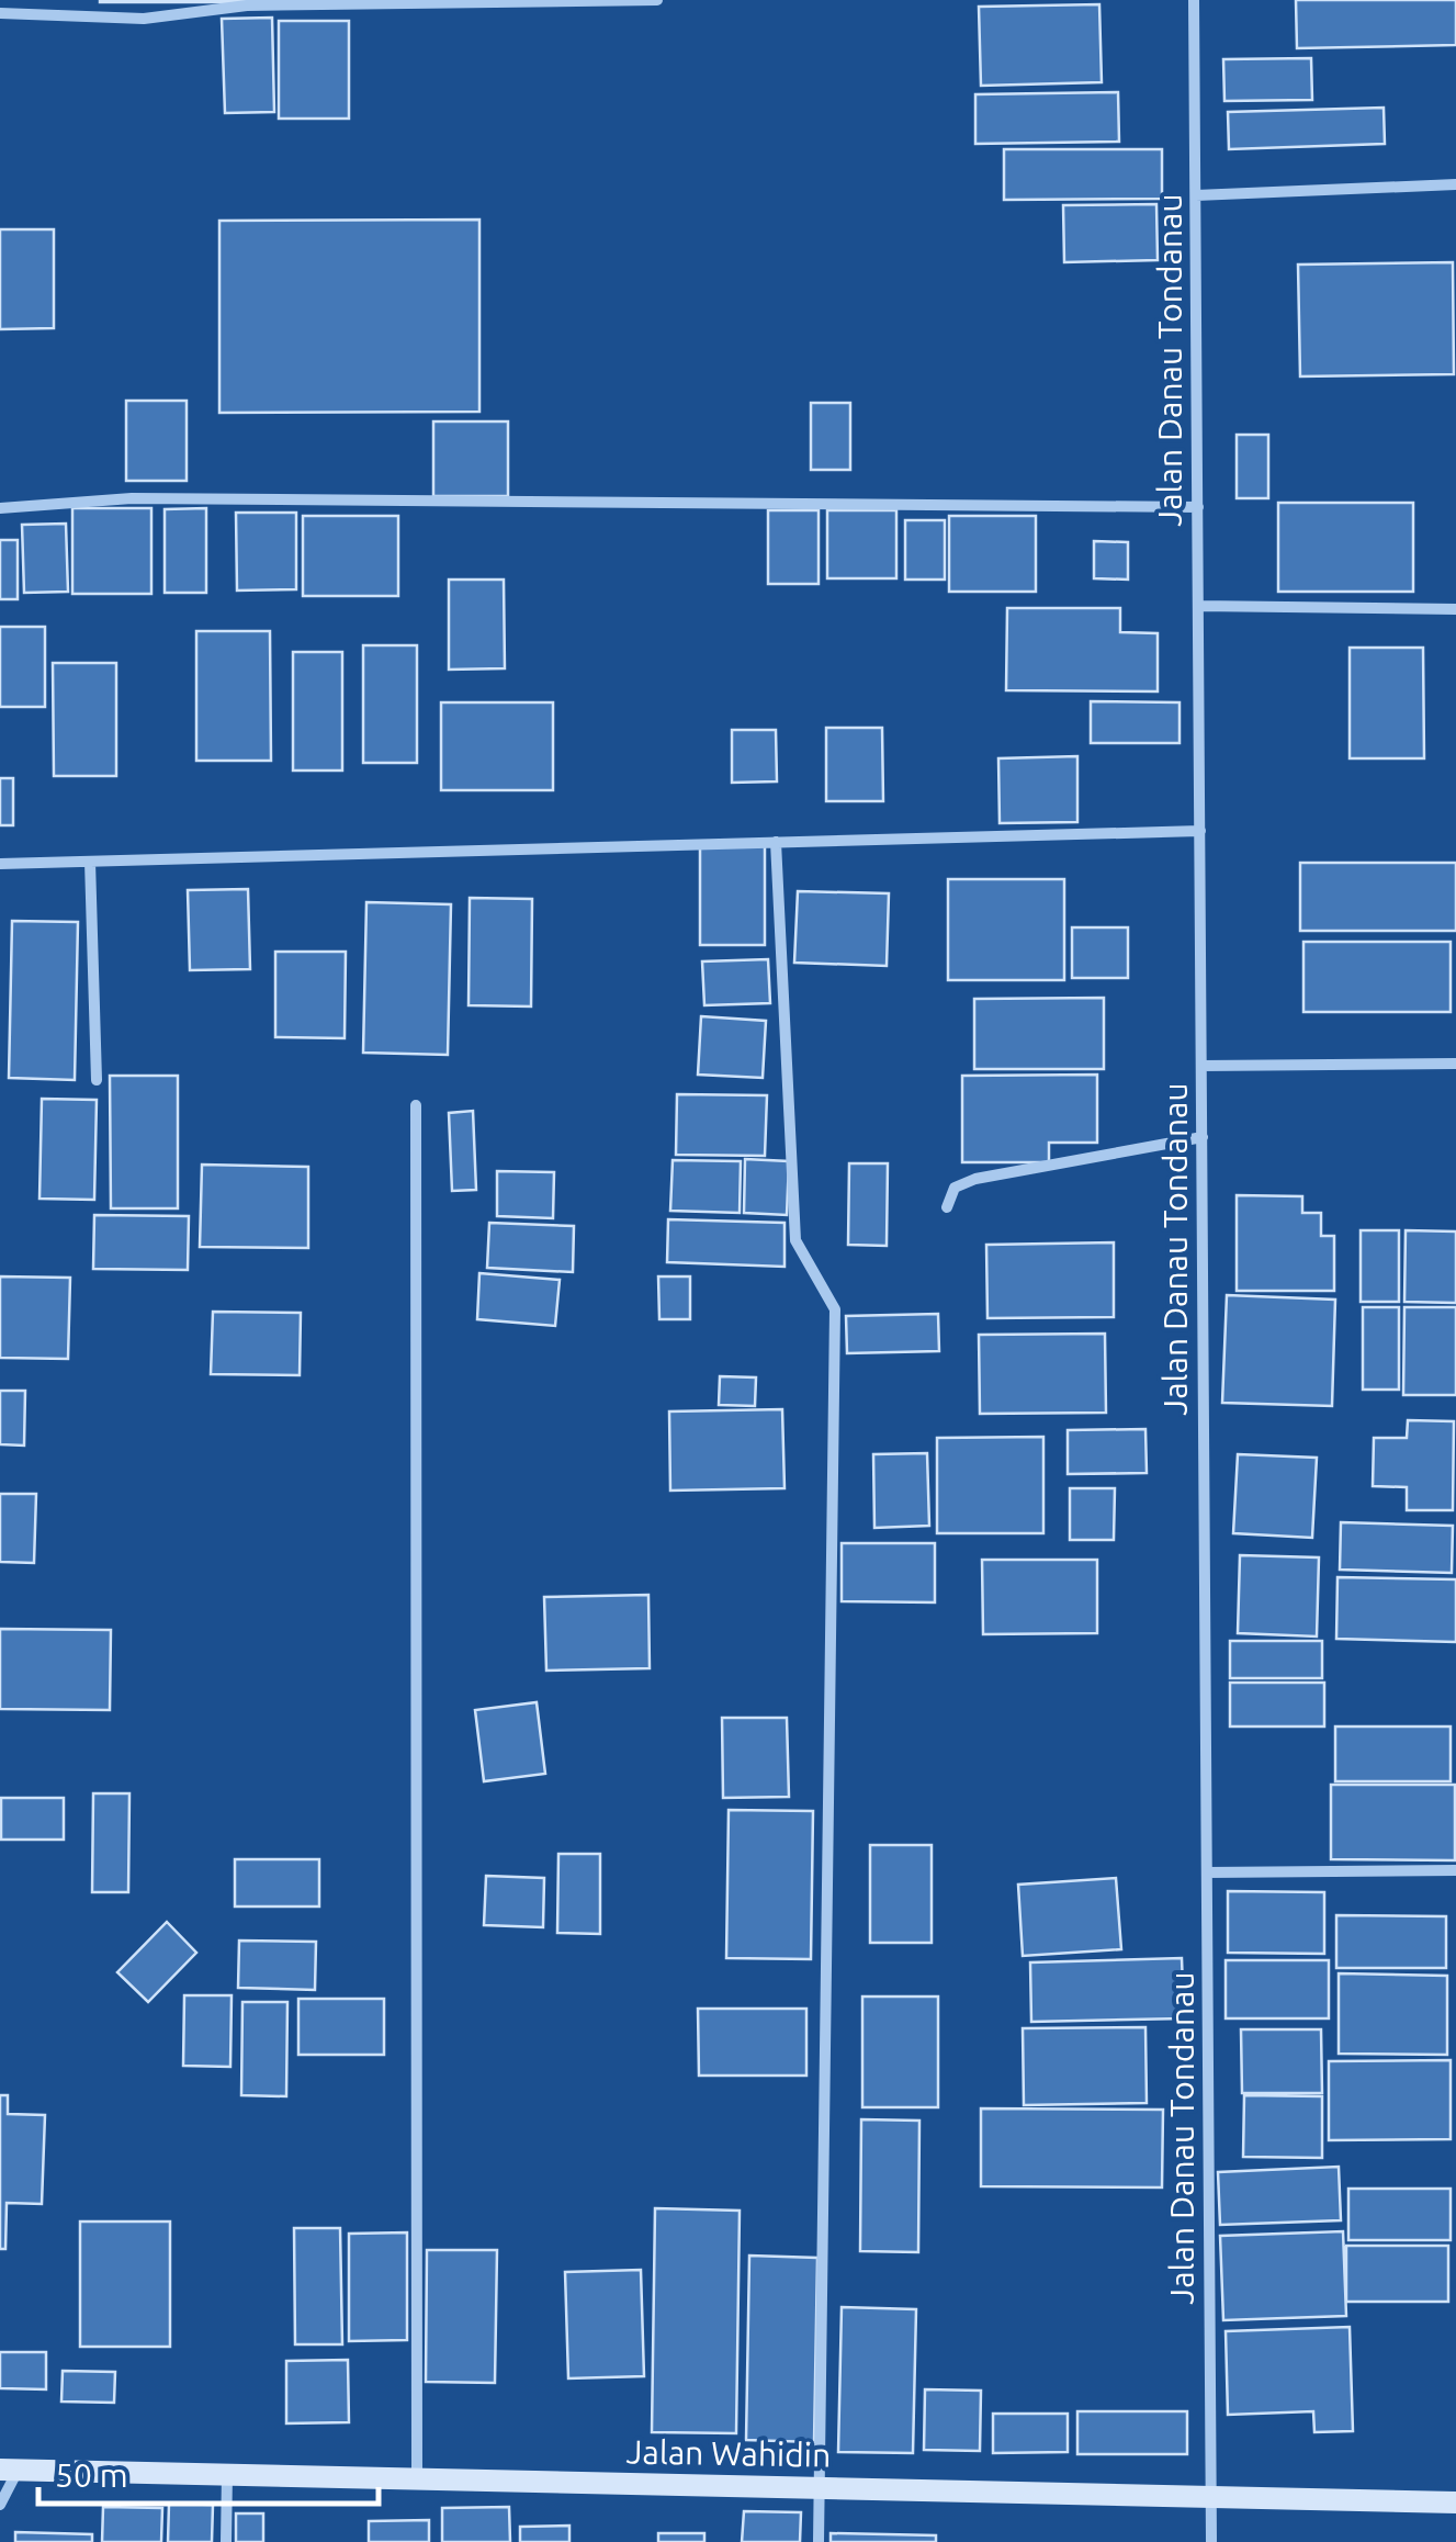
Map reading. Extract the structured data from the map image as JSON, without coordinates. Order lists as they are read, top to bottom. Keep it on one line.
{"streets":{"street":["Jalan Danau Tondanau","Jalan Wahidin"]},"crossings":[["Jalan Danau Tondanau","Jalan Wahidin"]],"scale_bar":"50 m"}
